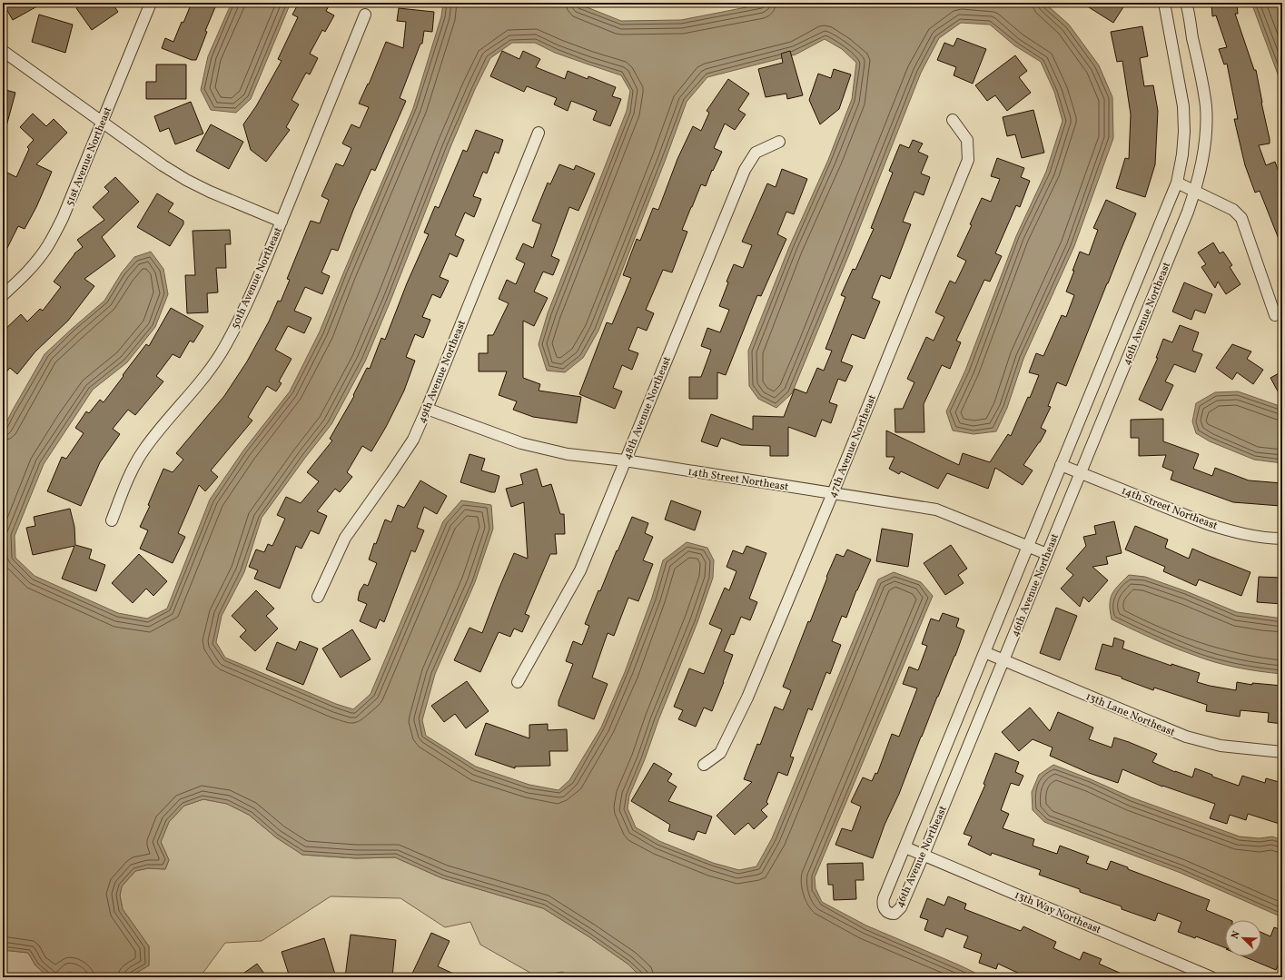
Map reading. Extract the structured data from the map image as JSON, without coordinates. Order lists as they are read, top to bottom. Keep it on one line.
{"streets":{"street":["51st Avenue Northeast","50th Avenue Northeast","46th Avenue Northeast","49th Avenue Northeast","48th Avenue Northeast","47th Avenue Northeast","14th Street Northeast","13th Lane Northeast","13th Way Northeast"]},"crossings":[["46th Avenue Northeast","14th Street Northeast"],["46th Avenue Northeast","13th Lane Northeast"],["46th Avenue Northeast","13th Way Northeast"],["49th Avenue Northeast","14th Street Northeast"],["48th Avenue Northeast","14th Street Northeast"],["47th Avenue Northeast","14th Street Northeast"]],"north":"top left"}
